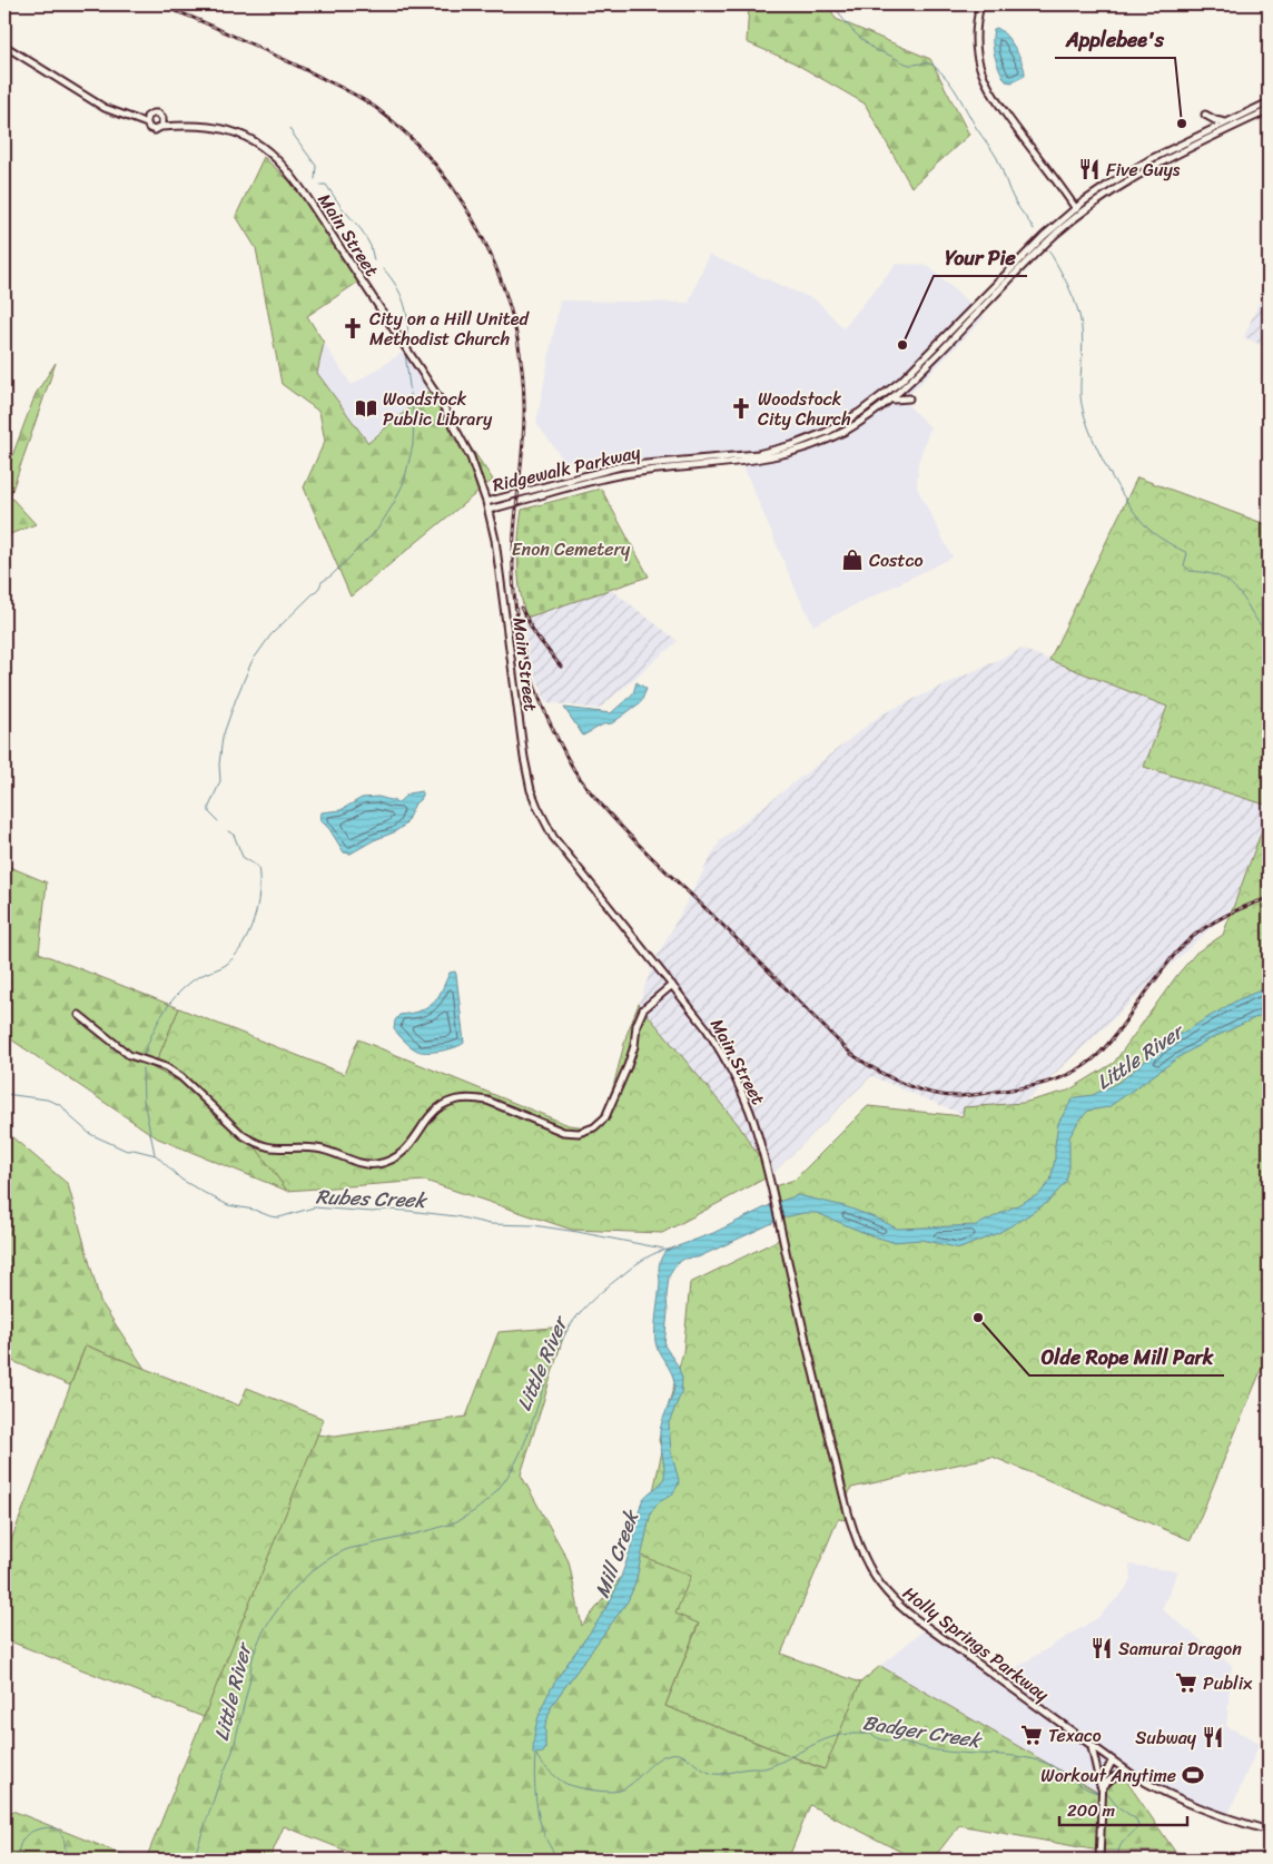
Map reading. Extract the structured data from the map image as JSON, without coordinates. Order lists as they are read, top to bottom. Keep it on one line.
{"streets":{"main road":["Main Street","Ridgewalk Parkway","Holly Springs Parkway"]},"crossings":[["Main Street","Ridgewalk Parkway"],["Main Street","Holly Springs Parkway"]],"water":["Little River","Rubes Creek","Mill Creek","Badger Creek"],"parks":["Enon Cemetery"],"places":{"other":["Applebee's","Your Pie","Olde Rope Mill Park"],"restaurant":["Five Guys","Samurai Dragon","Subway"],"church":["City on a Hill United Methodist Church","Woodstock City Church"],"library":["Woodstock Public Library"],"shop":["Costco"],"supermarket":["Publix","Texaco"],"sports":["Workout Anytime"]},"scale_bar":"200 m"}
